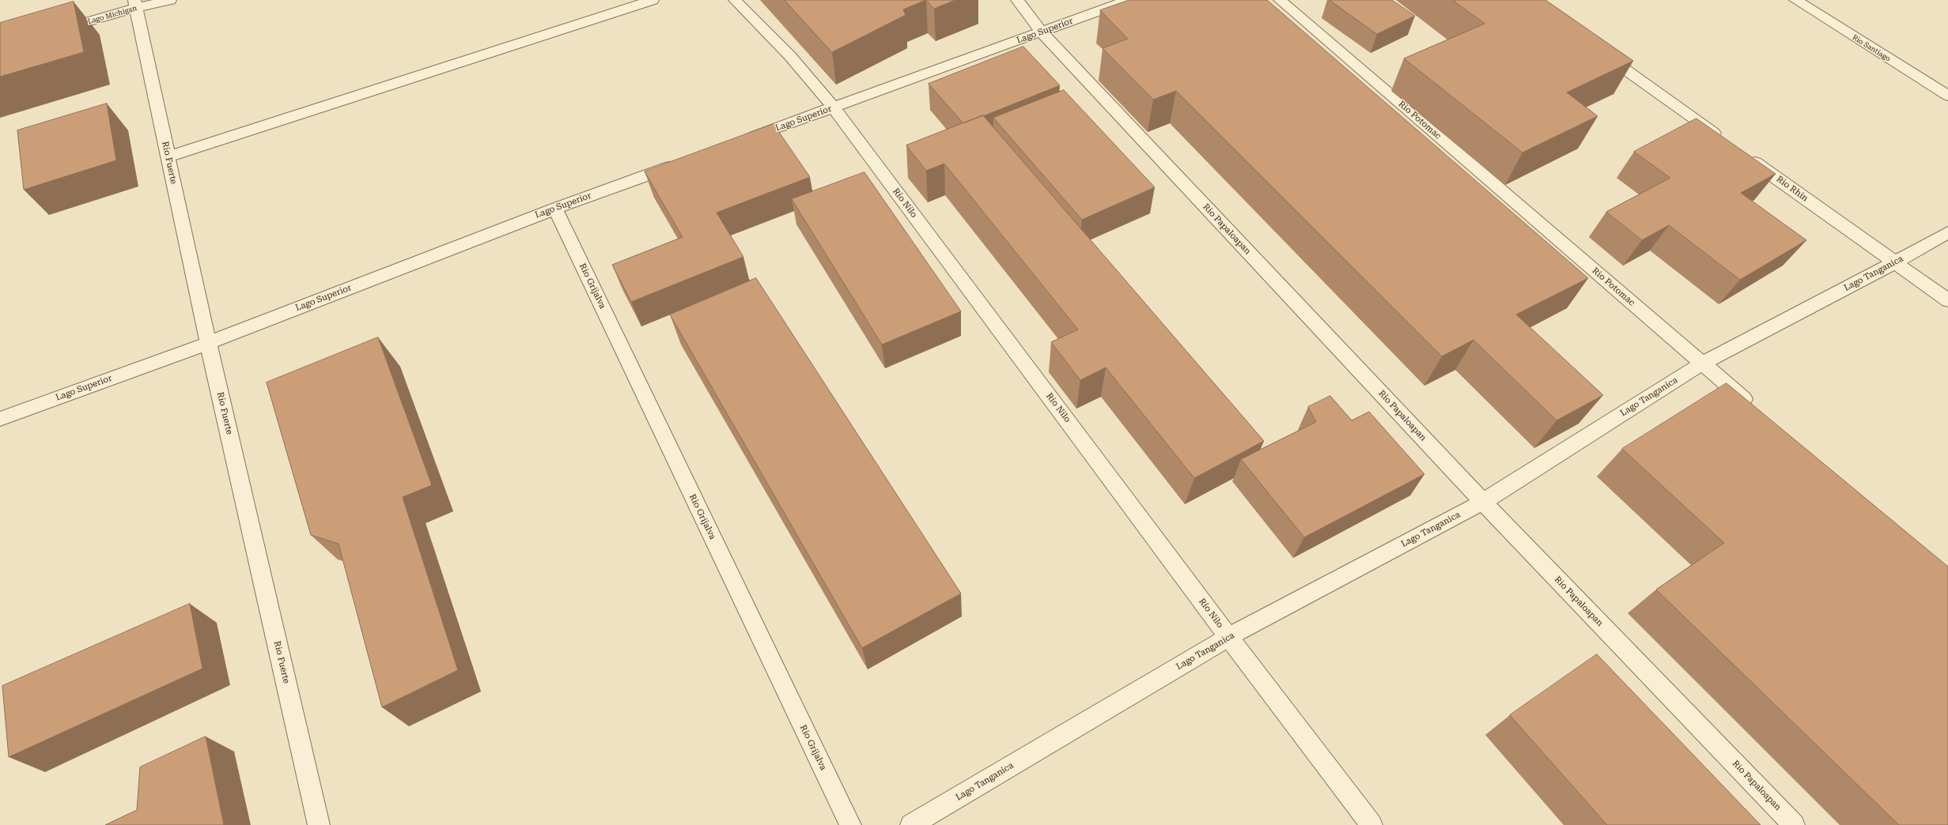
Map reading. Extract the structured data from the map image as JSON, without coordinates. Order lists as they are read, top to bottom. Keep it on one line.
{"streets":{"street":["Lago Michigan","Lago Superior","Rio Santiago","Rio Potomac","Rio Fuerte","Rio Rhin","Río Nilo","Rio Papaloapan","Lago Tanganica","Rio Grijalva"]},"crossings":[["Lago Michigan","Rio Fuerte"],["Lago Superior","Rio Fuerte"],["Lago Superior","Río Nilo"],["Lago Superior","Rio Papaloapan"],["Lago Superior","Rio Grijalva"],["Rio Potomac","Lago Tanganica"],["Rio Rhin","Lago Tanganica"],["Río Nilo","Lago Tanganica"],["Rio Papaloapan","Lago Tanganica"]]}
